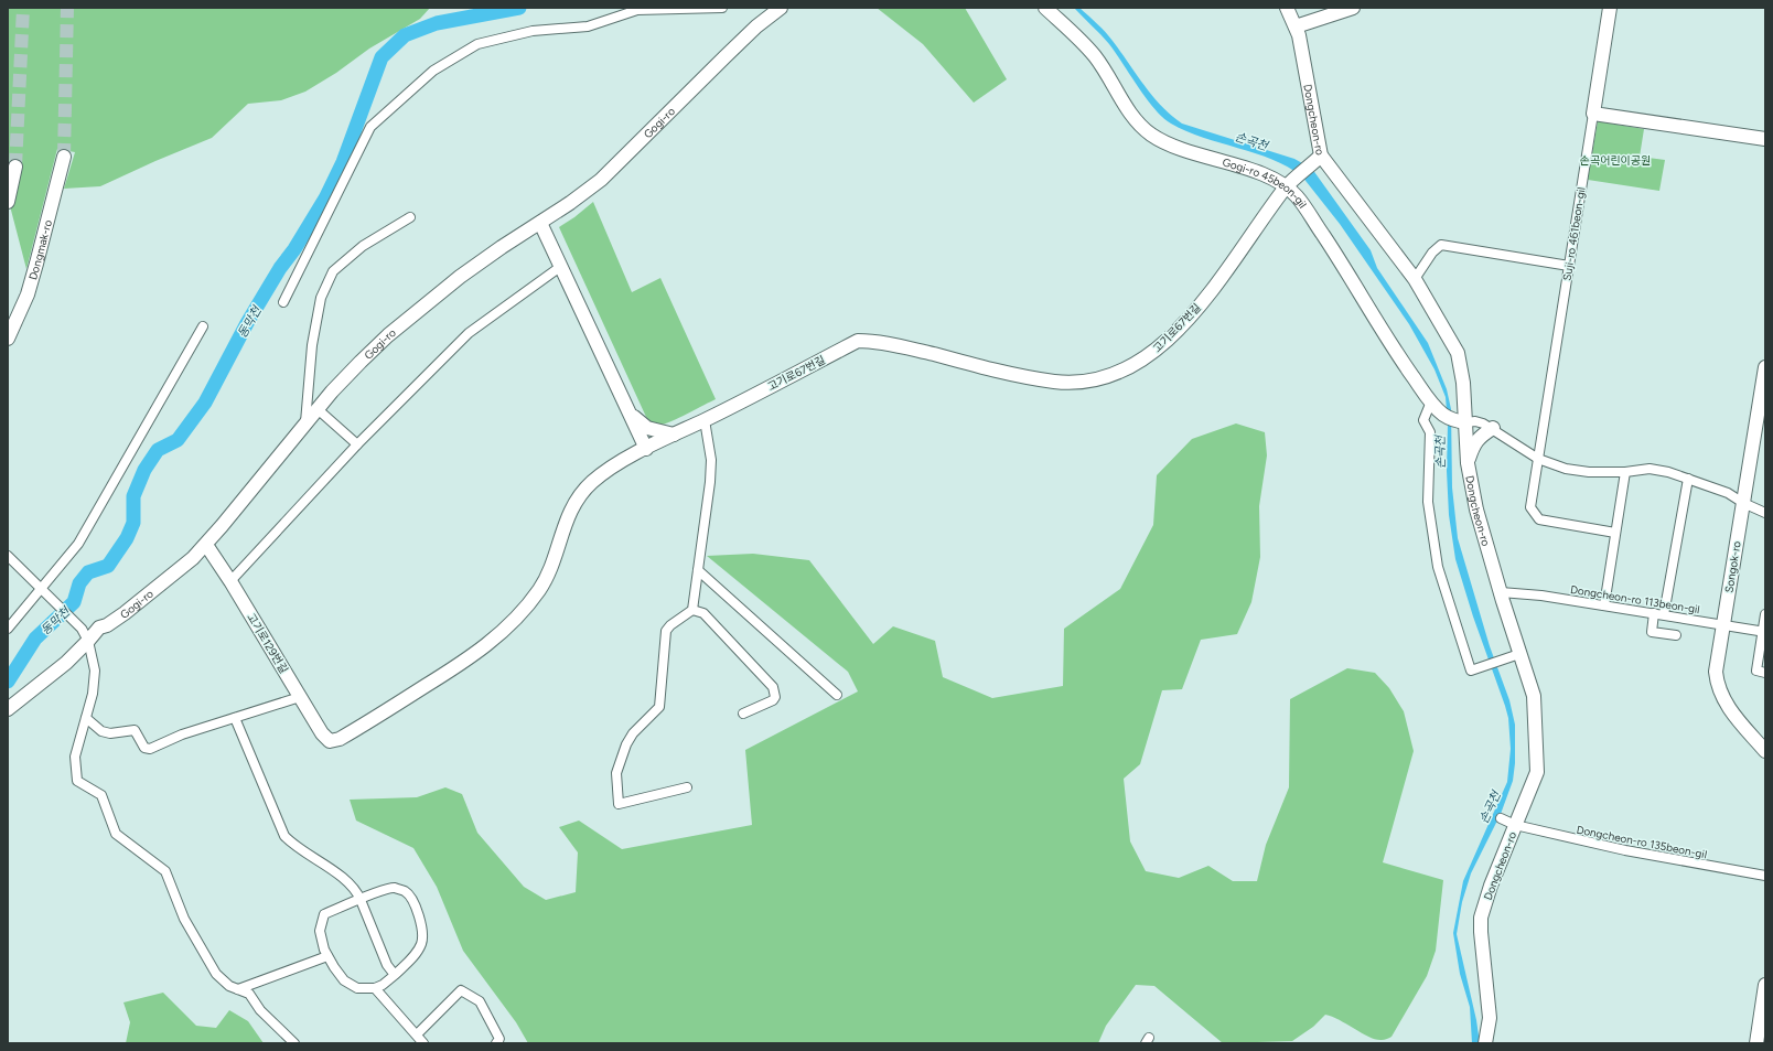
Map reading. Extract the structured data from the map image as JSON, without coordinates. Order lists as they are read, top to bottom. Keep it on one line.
{"streets":{"street":["Dongcheon-ro","Gogi-ro","Gogi-ro 45beon-gil","Suji-ro 461beon-gil","Dongmak-ro","고기로67번길","Songok-ro","Dongcheon-ro 113beon-gil","고기로129번길","Dongcheon-ro 135beon-gil"]},"crossings":[["Dongcheon-ro","고기로67번길"],["Dongcheon-ro","Dongcheon-ro 113beon-gil"],["Dongcheon-ro","Dongcheon-ro 135beon-gil"],["Gogi-ro","고기로129번길"],["Gogi-ro 45beon-gil","고기로67번길"],["고기로67번길","고기로129번길"],["Songok-ro","Dongcheon-ro 113beon-gil"]],"water":["손곡천","동막천"],"parks":["손곡어린이공원"]}
